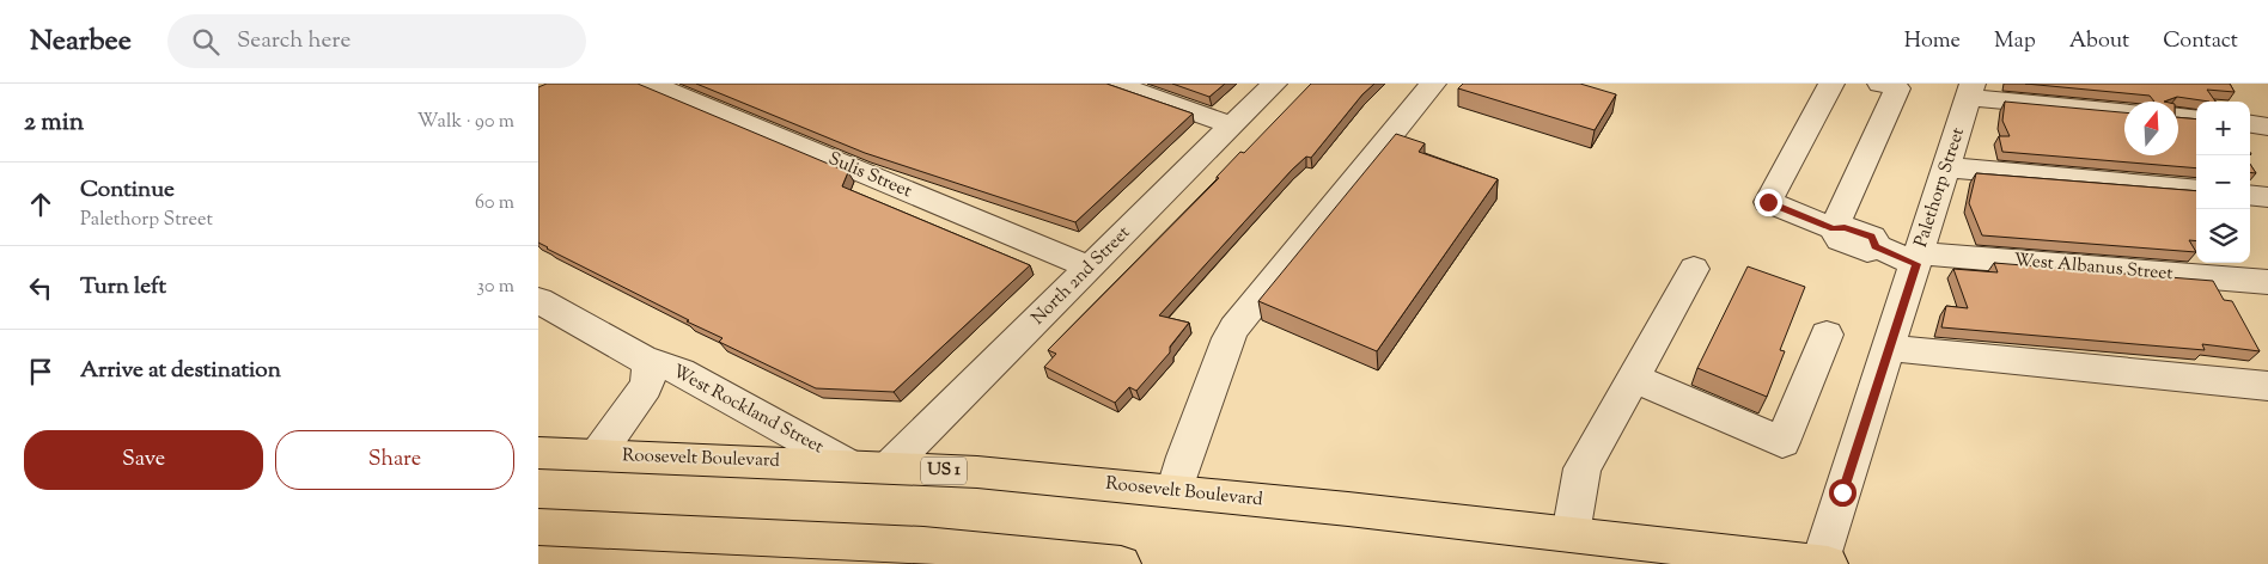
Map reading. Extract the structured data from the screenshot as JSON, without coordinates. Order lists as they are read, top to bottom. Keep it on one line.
{"streets":{"highway":["Roosevelt Boulevard","US 1"],"street":["Sulis Street","Palethorp Street","West Albanus Street","North 2nd Street","West Rockland Street"]},"crossings":[["Sulis Street","North 2nd Street"],["Palethorp Street","West Albanus Street"],["Palethorp Street","Roosevelt Boulevard"],["North 2nd Street","Roosevelt Boulevard"],["West Rockland Street","Roosevelt Boulevard"]],"north":"top","page":{"header":"Nearbee","search":"Search here","nav":["Home","Map","About","Contact"],"heading":["2 min","Walk · 90 m"],"map_buttons":["+","−"],"list":[["Continue","Palethorp Street","60 m"],["Turn left","30 m"],"Arrive at destination"],"buttons":["Save","Share"]}}
